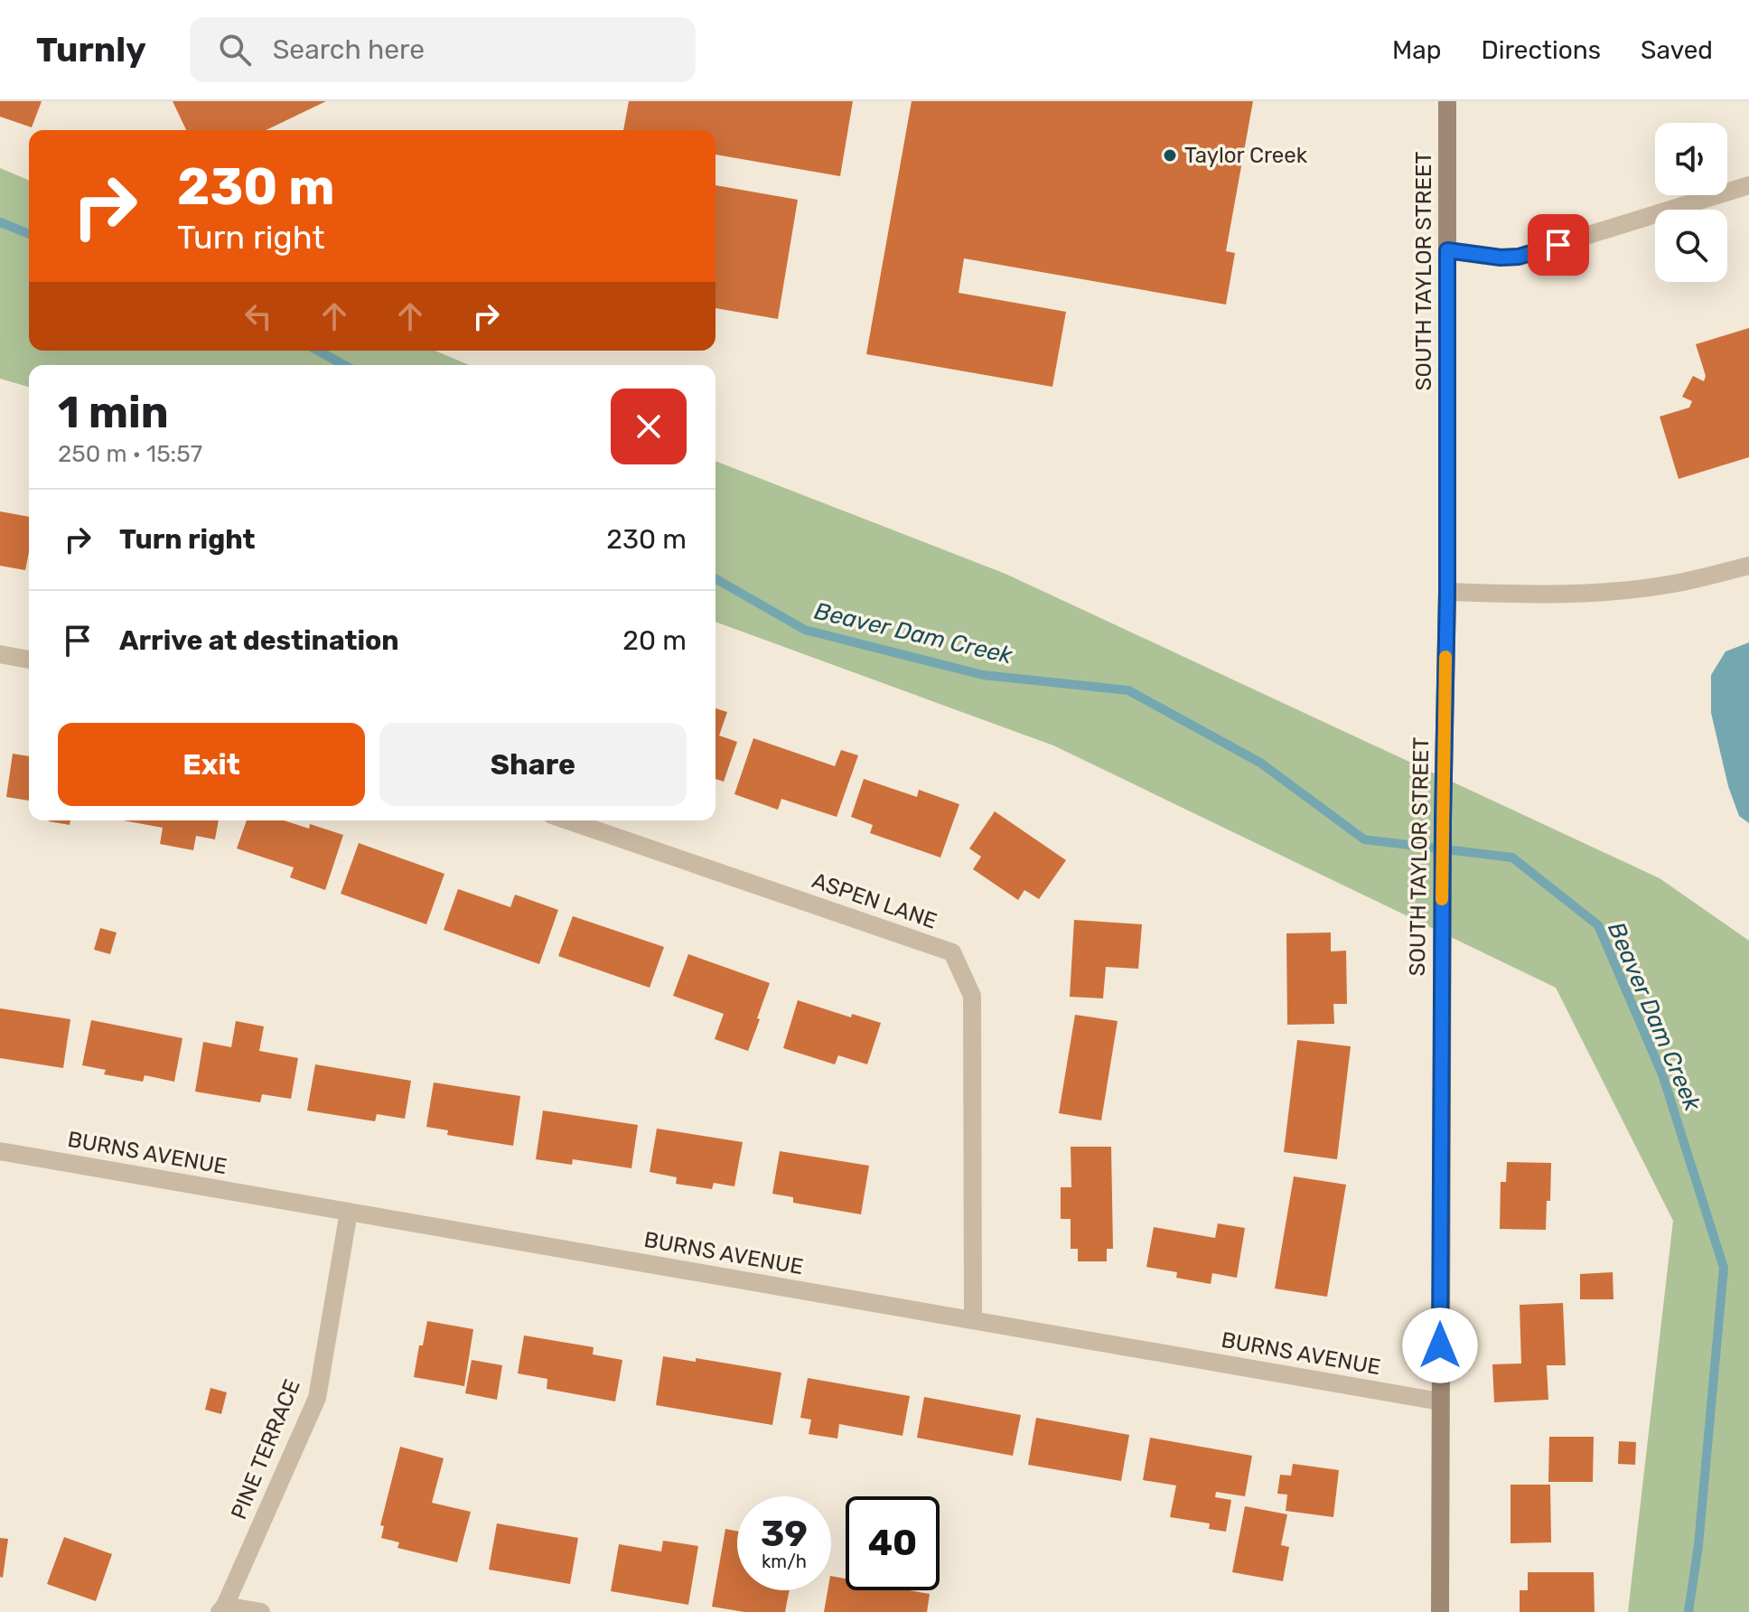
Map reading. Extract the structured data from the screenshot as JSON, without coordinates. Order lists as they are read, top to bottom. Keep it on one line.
{"streets":{"street":["SOUTH TAYLOR STREET","ASPEN LANE","BURNS AVENUE","PINE TERRACE"]},"crossings":[["SOUTH TAYLOR STREET","BURNS AVENUE"],["ASPEN LANE","BURNS AVENUE"],["BURNS AVENUE","PINE TERRACE"]],"water":["Beaver Dam Creek"],"places":["Taylor Creek"],"page":{"header":"Turnly","search":"Search here","nav":["Map","Directions","Saved"],"turn":["230 m","Turn right"],"heading":["1 min","250 m · 15:57"],"list":[{"name":"Turn right","value":"230 m"},{"name":"Arrive at destination","value":"20 m"}],"buttons":["Exit","Share"],"speed":"39 km/h","limit":"40"}}
